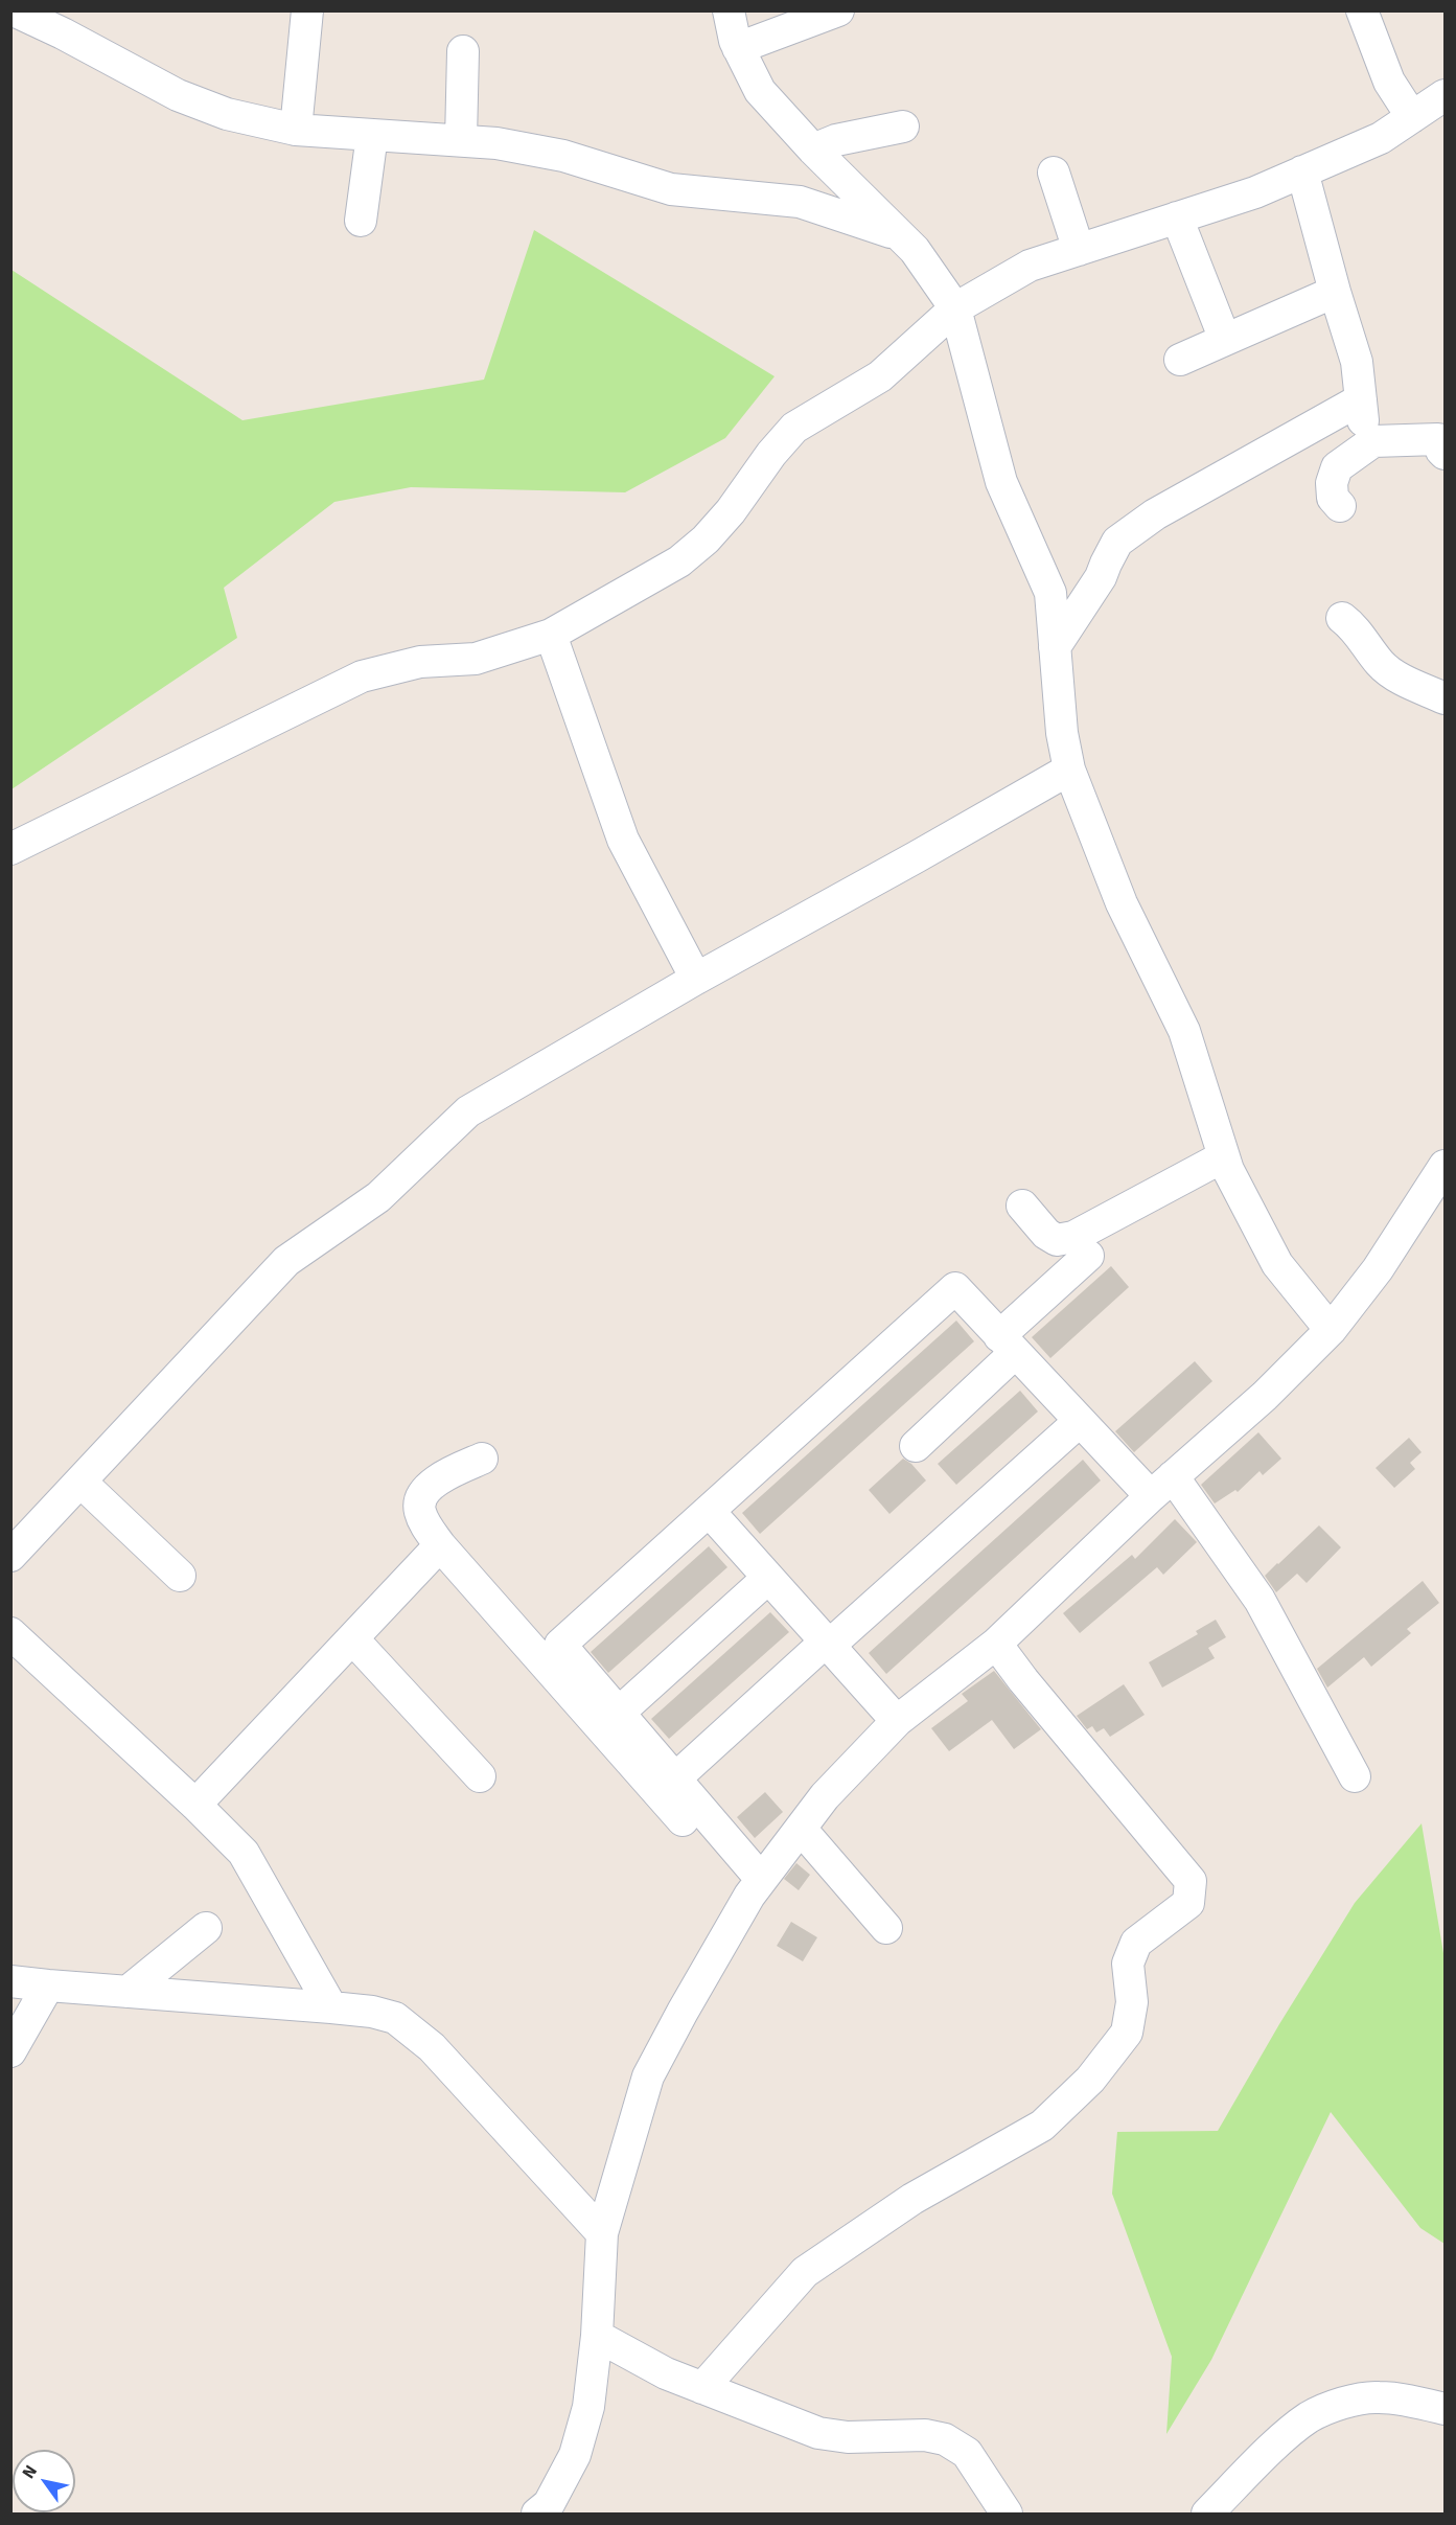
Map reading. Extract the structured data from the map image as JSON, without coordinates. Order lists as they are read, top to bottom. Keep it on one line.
{"north":"top left"}
